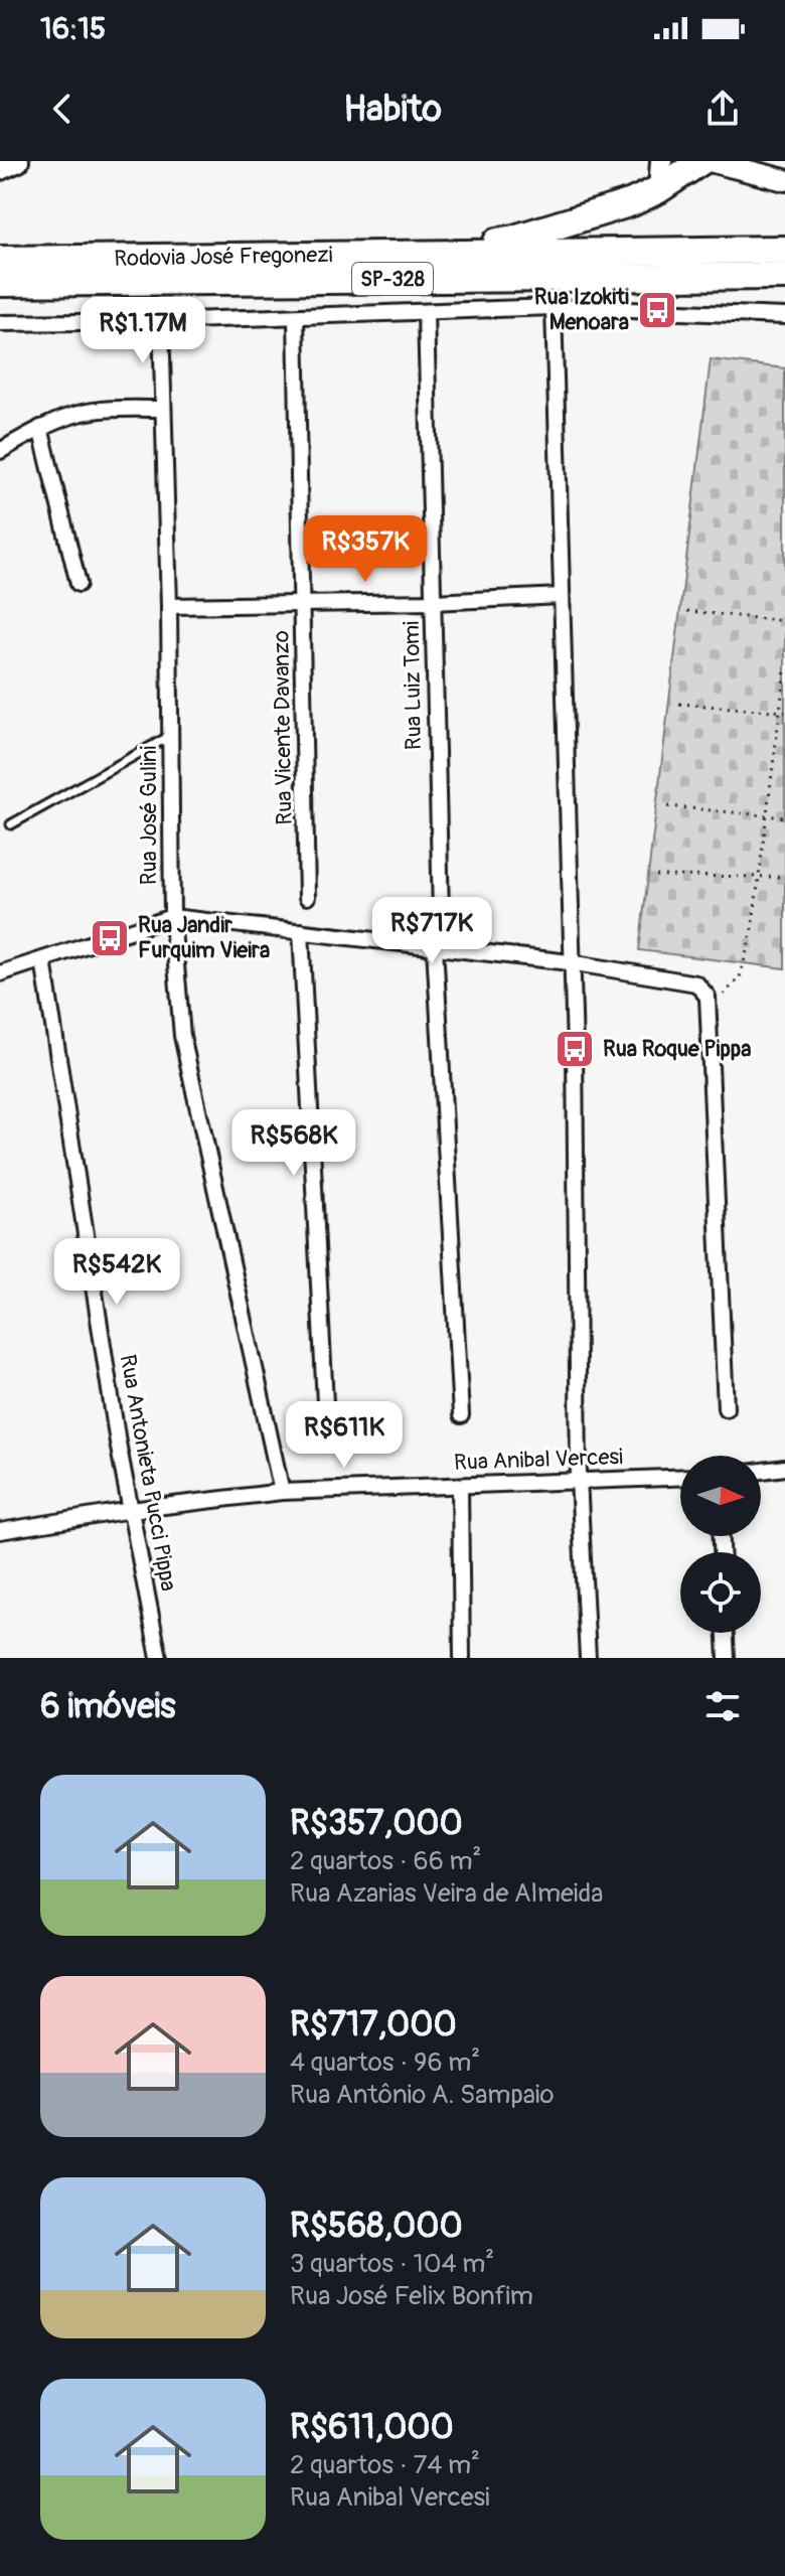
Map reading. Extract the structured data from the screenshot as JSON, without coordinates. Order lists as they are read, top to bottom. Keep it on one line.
{"streets":{"highway":["Rodovia José Fregonezi","SP-328"],"street":["Rua Luiz Tomi","Rua Vicente Davanzo","Rua José Gulini","Rua Anibal Vercesi","Rua Antonieta Pucci Pippa"]},"crossings":[["Rua José Gulini","Rua Anibal Vercesi"],["Rua Anibal Vercesi","Rua Antonieta Pucci Pippa"]],"places":{"bus stop":["Rua Izokiti Menoara","Rua Jandir Furquim Vieira","Rua Roque Pippa"]},"north":"right","page":{"status":"16:15","header":"Habito","price":["R$1.17M","R$357K","R$717K","R$568K","R$542K","R$611K"],"heading":"6 imóveis","list":[{"name":"R$357,000","note":"2 quartos · 66 m² · Rua Azarias Veira de Almeida"},{"name":"R$717,000","note":"4 quartos · 96 m² · Rua Antônio A. Sampaio"},{"name":"R$568,000","note":"3 quartos · 104 m² · Rua José Felix Bonfim"},{"name":"R$611,000","note":"2 quartos · 74 m² · Rua Anibal Vercesi"}]}}
